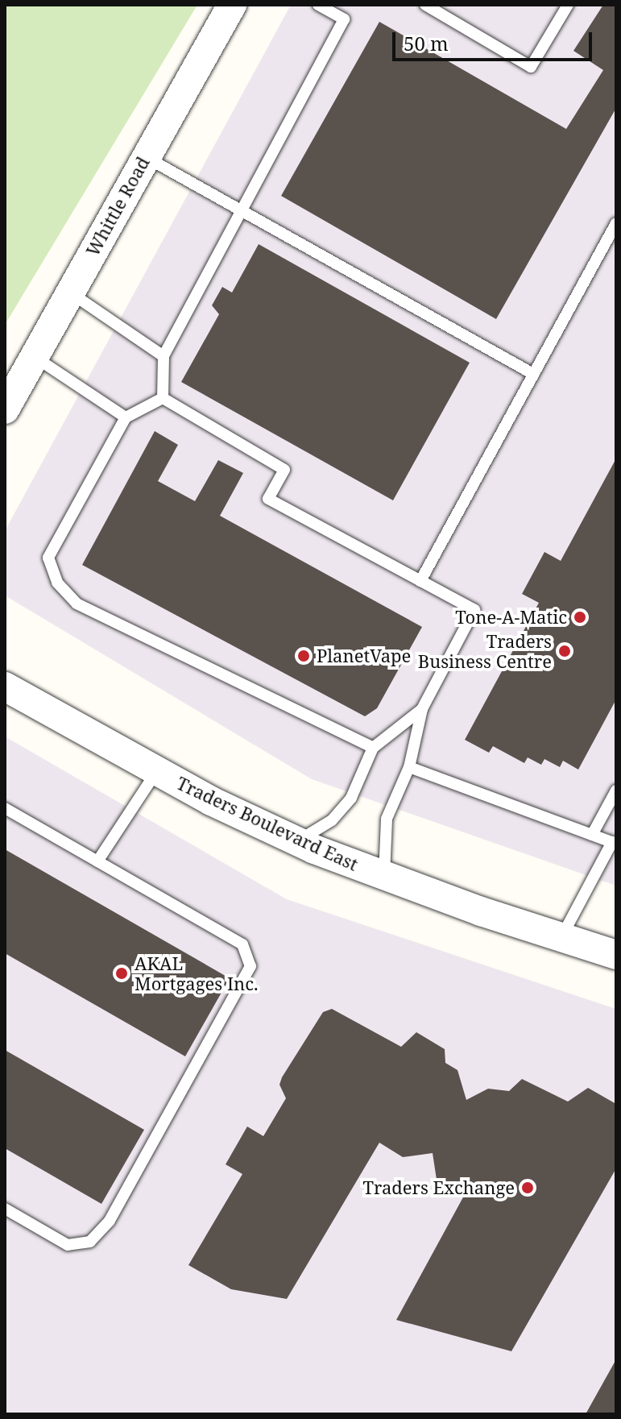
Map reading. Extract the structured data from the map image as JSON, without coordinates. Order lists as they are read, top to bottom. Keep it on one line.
{"streets":{"street":["Whittle Road","Traders Boulevard East"]},"places":["Tone-A-Matic","Traders Business Centre","PlanetVape","AKAL Mortgages Inc.","Traders Exchange"],"scale_bar":"50 m"}
